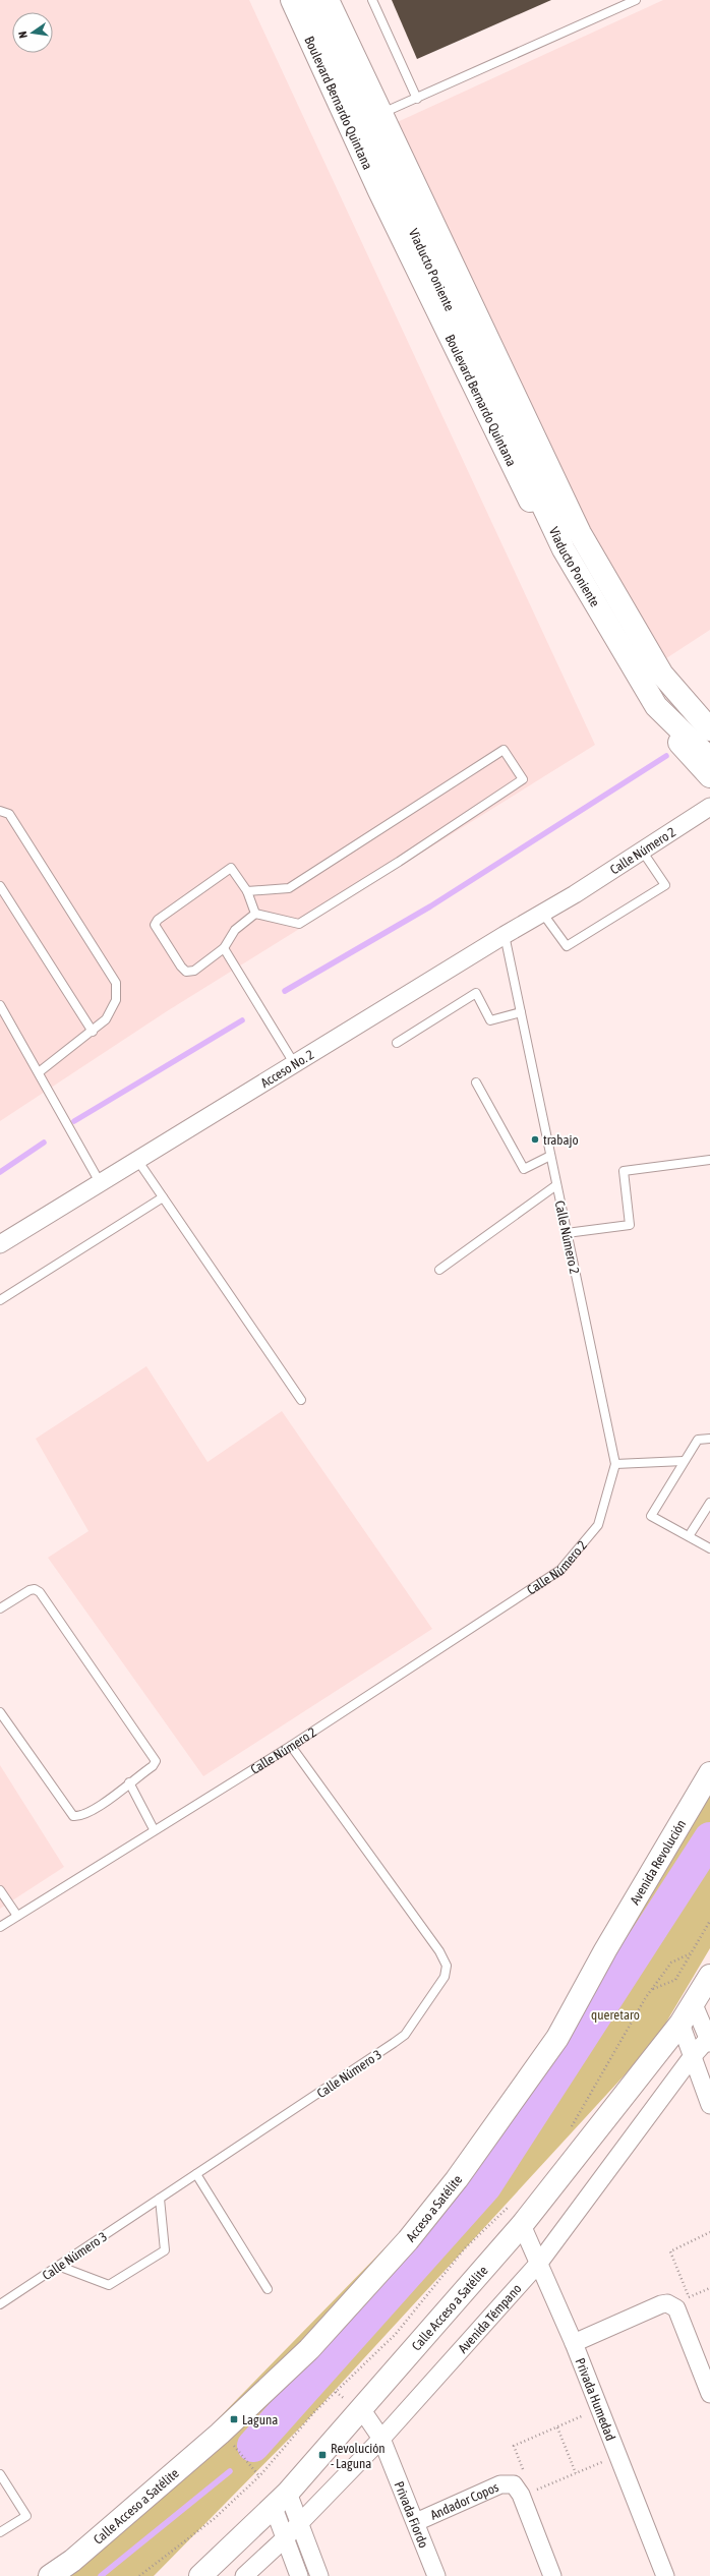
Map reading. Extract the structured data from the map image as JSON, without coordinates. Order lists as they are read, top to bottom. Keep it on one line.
{"streets":{"main road":["Boulevard Bernardo Quintana","Viaducto Poniente","Avenida Revolución","Acceso a Satélite","Calle Acceso a Satélite"],"street":["Calle Número 2","Acceso No. 2","Avenida Témpano","Privada Humedad","Andador Copos","Privada Fiordo"],"lane":["Calle Número 3"]},"crossings":[["Calle Número 2","Acceso No. 2"],["Calle Número 2","Calle Número 3"],["Avenida Revolución","Acceso a Satélite"],["Acceso a Satélite","Calle Acceso a Satélite"],["Calle Acceso a Satélite","Privada Humedad"],["Calle Acceso a Satélite","Privada Fiordo"],["Avenida Témpano","Privada Humedad"],["Avenida Témpano","Privada Fiordo"],["Andador Copos","Privada Fiordo"]],"parks":["queretaro"],"places":{"other":["trabajo"],"transit":["Laguna","Revolución - Laguna"]},"north":"left"}
